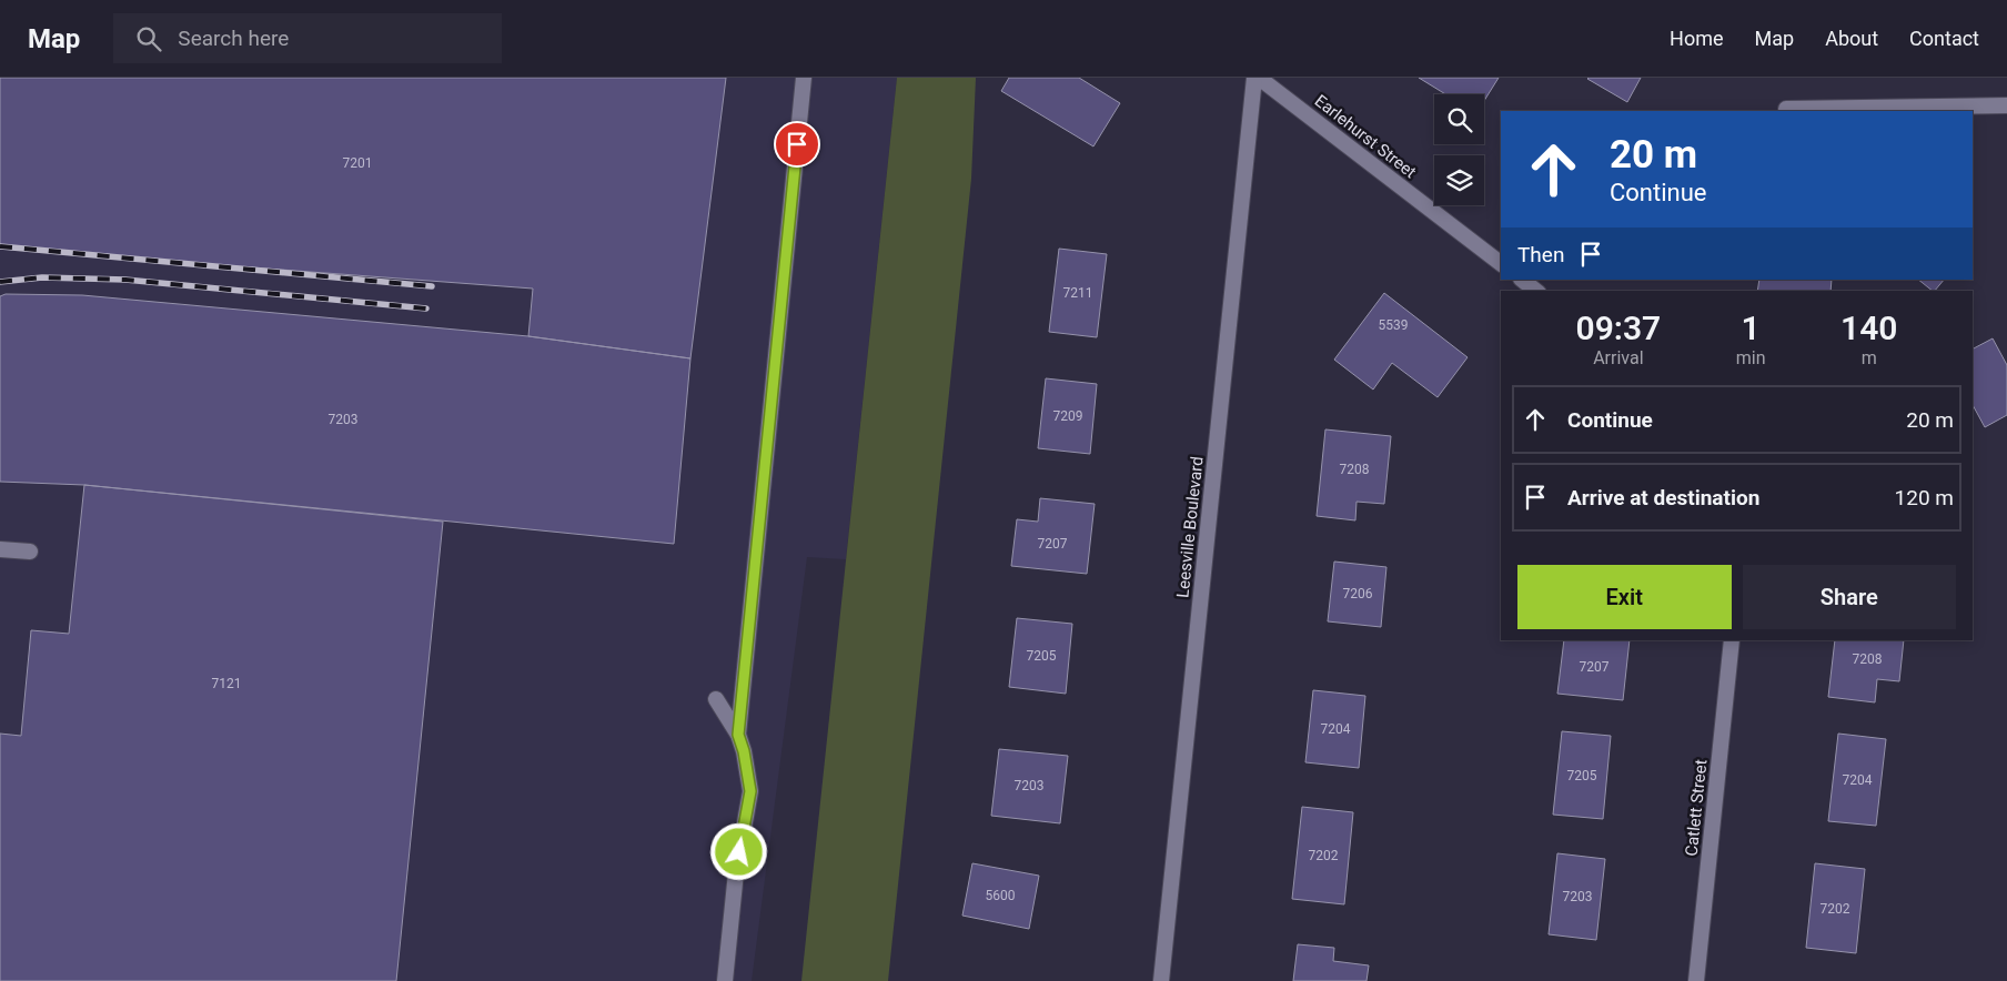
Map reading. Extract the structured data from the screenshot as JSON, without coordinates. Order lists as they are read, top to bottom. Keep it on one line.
{"streets":{"street":["Earlehurst Street","Leesville Boulevard","Catlett Street"]},"house_numbers":["7201","7211","5539","7209","7203","7208","7207","7206","7205","7208","7207","7121","7204","7205","7204","7203","7202","5600","7203","7202"],"page":{"header":"Map","search":"Search here","nav":["Home","Map","About","Contact"],"turn":["20 m","Continue"],"then":"Then","eta":["09:37","Arrival","1","min","140","m"],"list":[{"name":"Continue","value":"20 m"},{"name":"Arrive at destination","value":"120 m"}],"buttons":["Exit","Share"]}}
